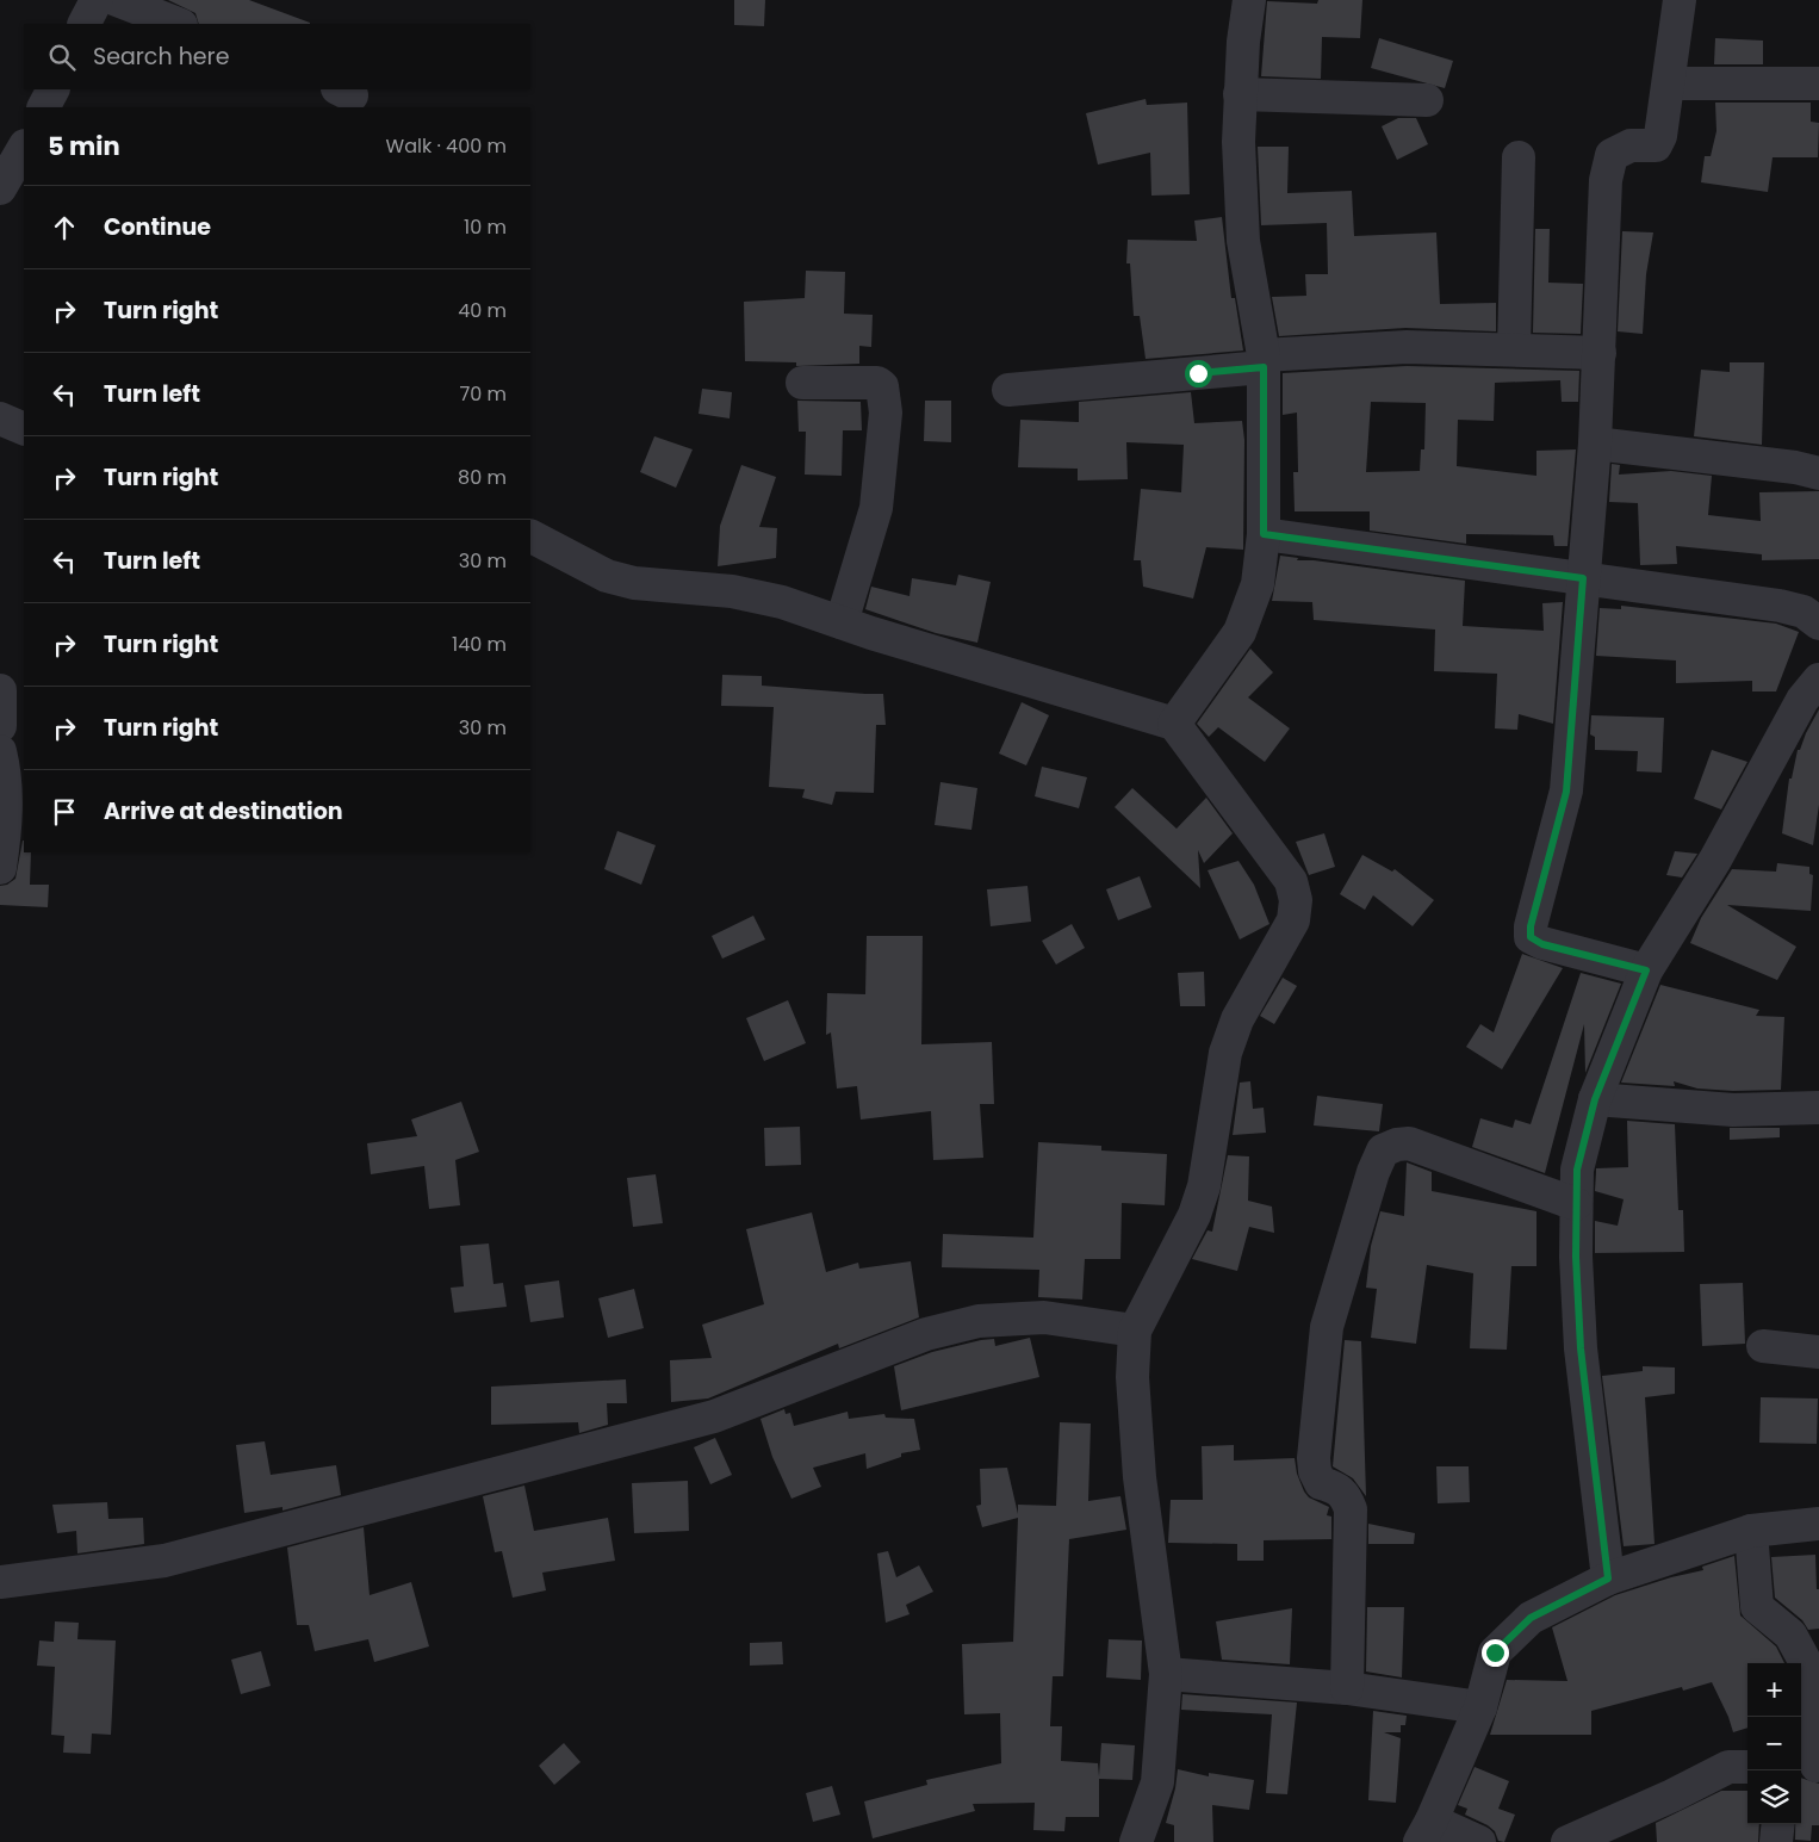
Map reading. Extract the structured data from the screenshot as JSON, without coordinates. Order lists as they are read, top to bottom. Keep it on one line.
{"page":{"search":"Search here","heading":["5 min","Walk · 400 m"],"list":[["Continue","10 m"],["Turn right","40 m"],["Turn left","70 m"],["Turn right","80 m"],["Turn left","30 m"],["Turn right","140 m"],["Turn right","30 m"],"Arrive at destination"],"map_buttons":["+","−"]}}
